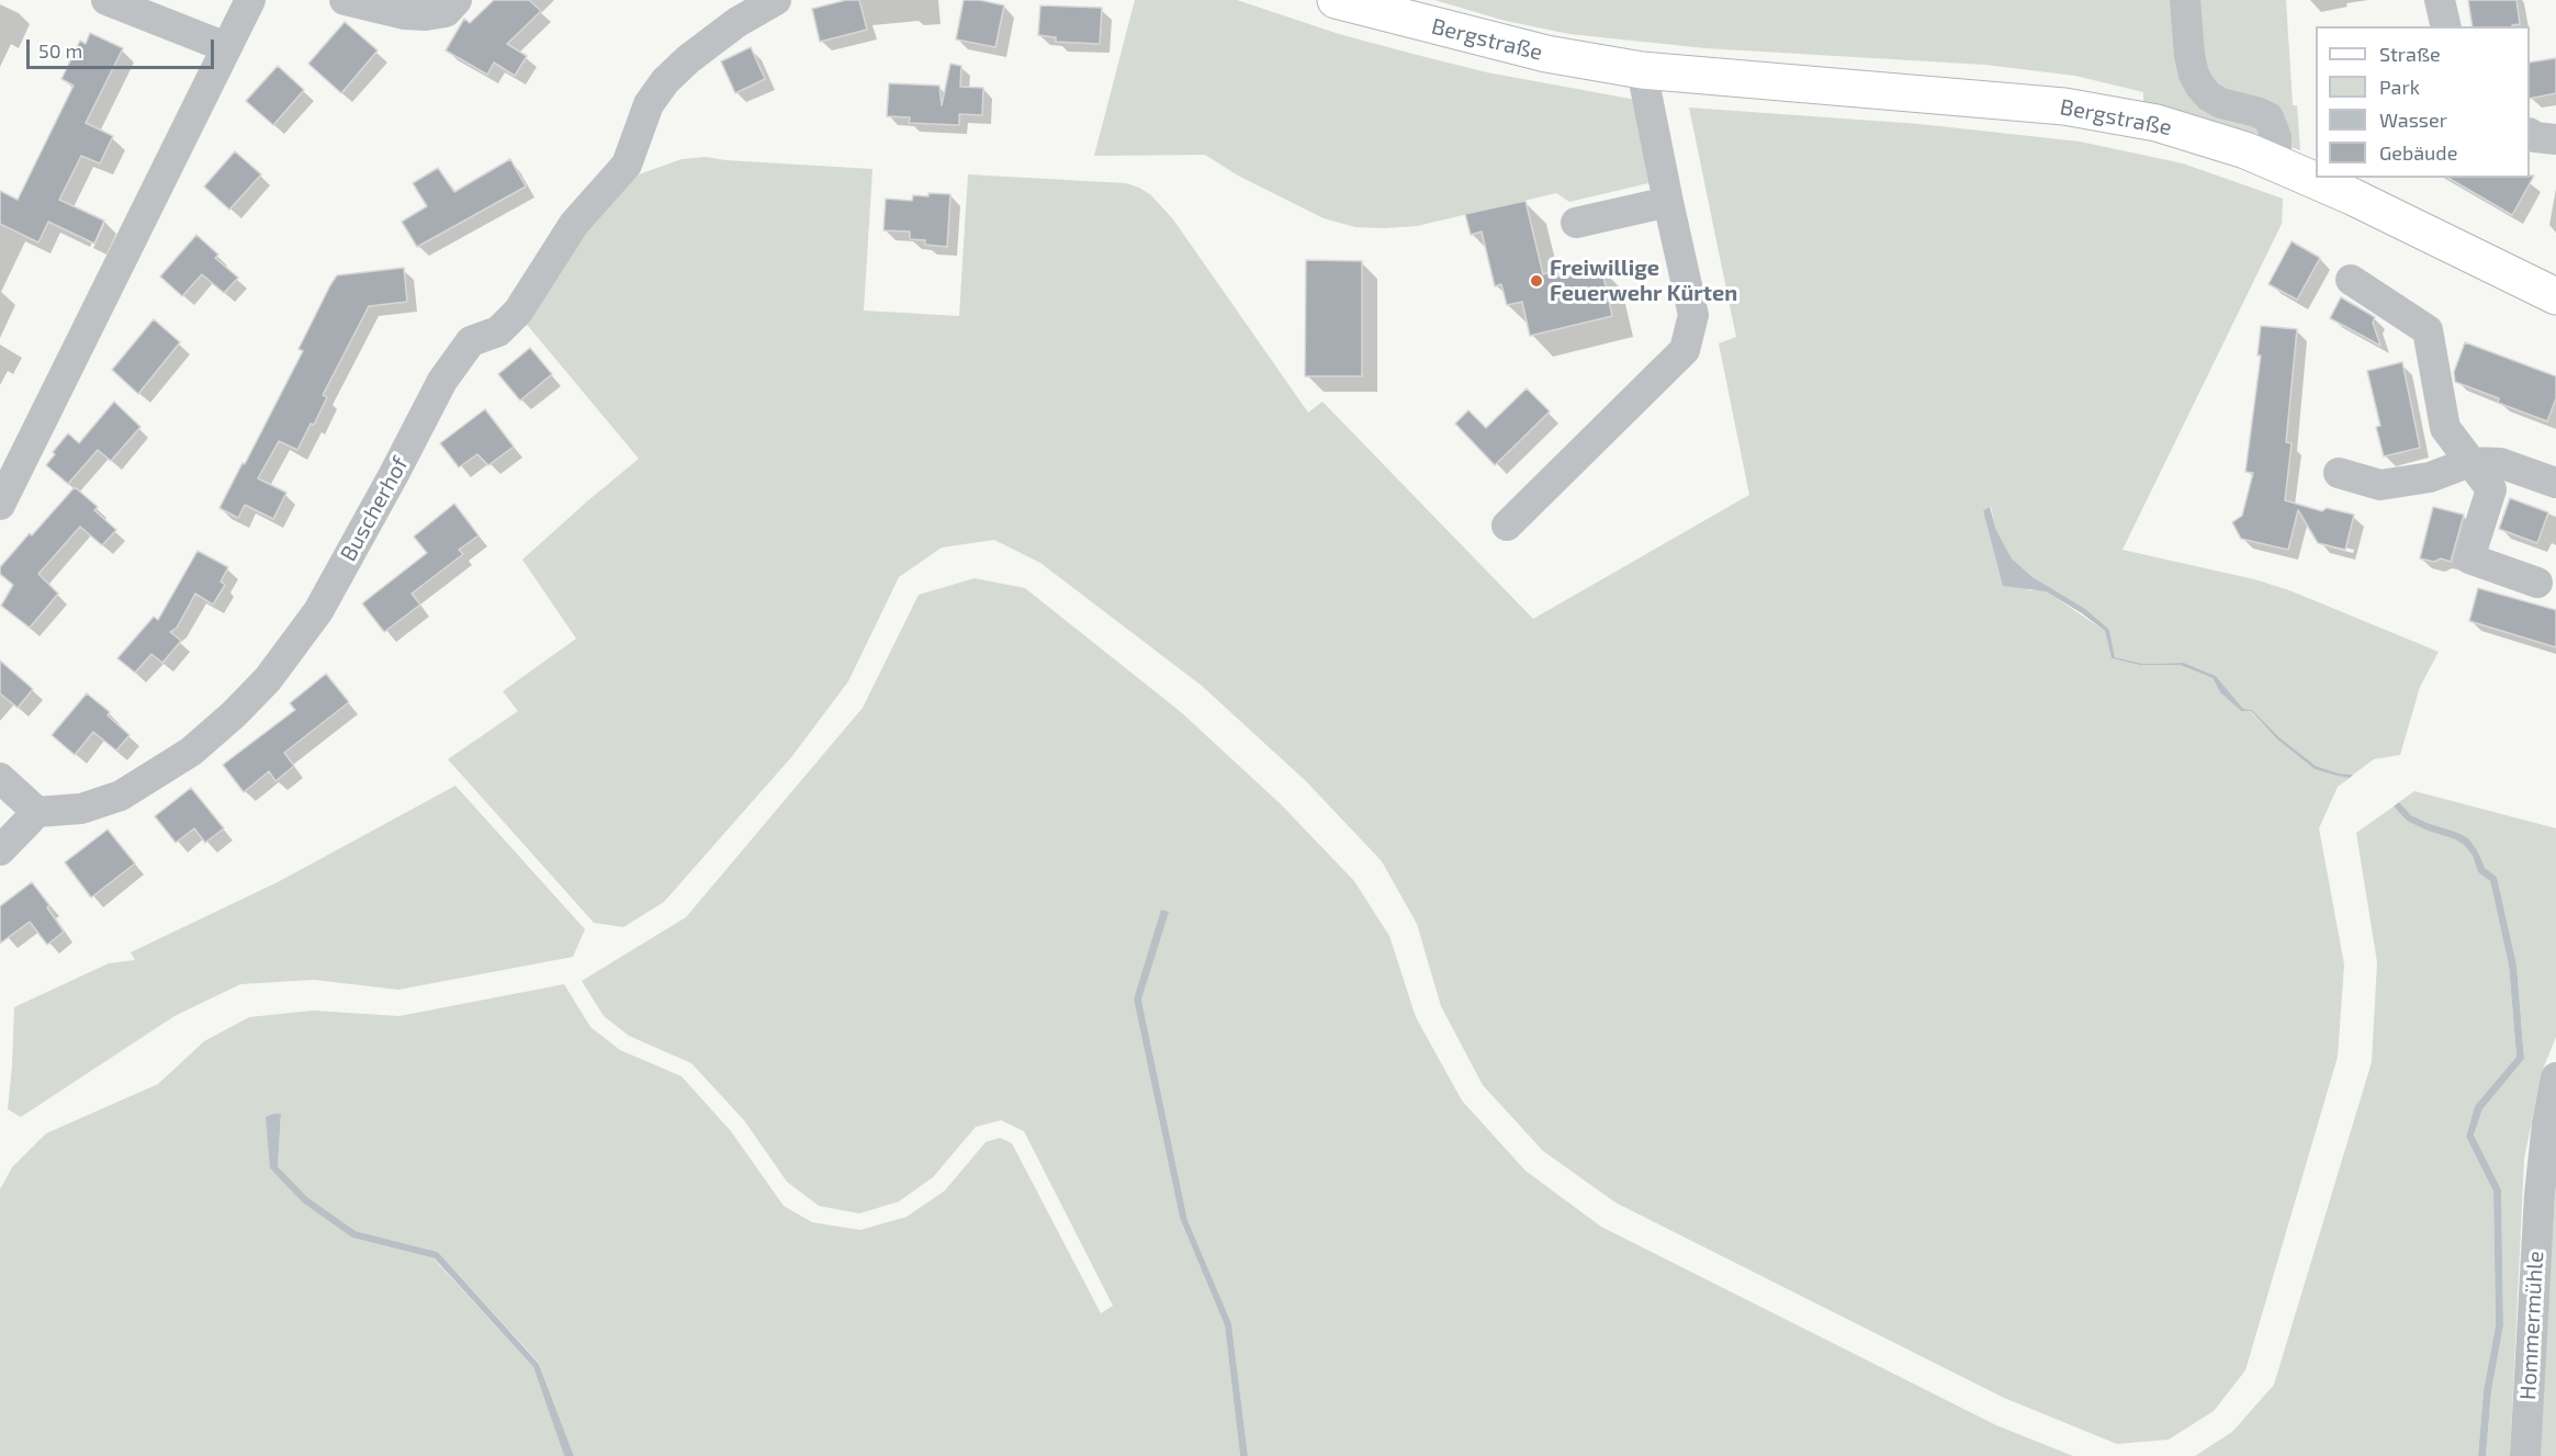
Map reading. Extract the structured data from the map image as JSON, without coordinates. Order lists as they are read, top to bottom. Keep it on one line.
{"streets":{"main road":["Bergstraße"],"street":["Buscherhof","Hommermühle"]},"places":["Freiwillige Feuerwehr Kürten"],"legend":["Straße","Park","Wasser","Gebäude"],"scale_bar":"50 m"}
